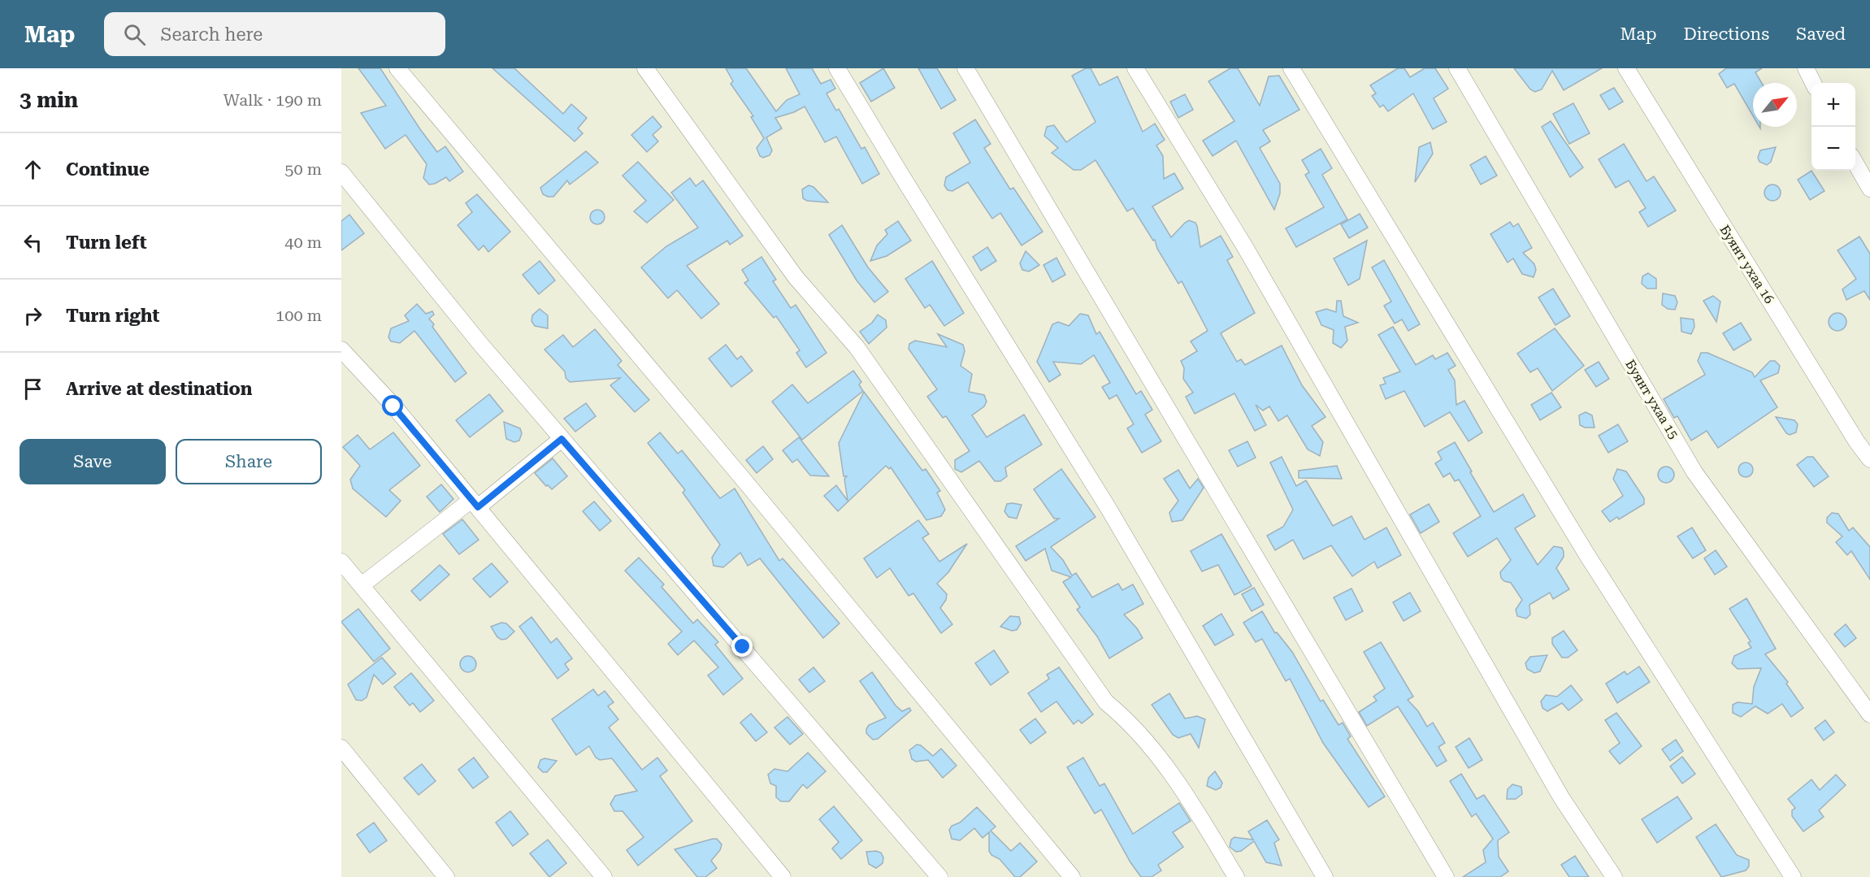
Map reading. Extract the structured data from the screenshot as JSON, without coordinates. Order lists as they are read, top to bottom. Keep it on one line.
{"streets":{"street":["Буянт ухаа 16","Буянт ухаа 15"]},"north":"top right","page":{"header":"Map","search":"Search here","nav":["Map","Directions","Saved"],"heading":["3 min","Walk · 190 m"],"map_buttons":["+","−"],"list":[["Continue","50 m"],["Turn left","40 m"],["Turn right","100 m"],"Arrive at destination"],"buttons":["Save","Share"]}}
